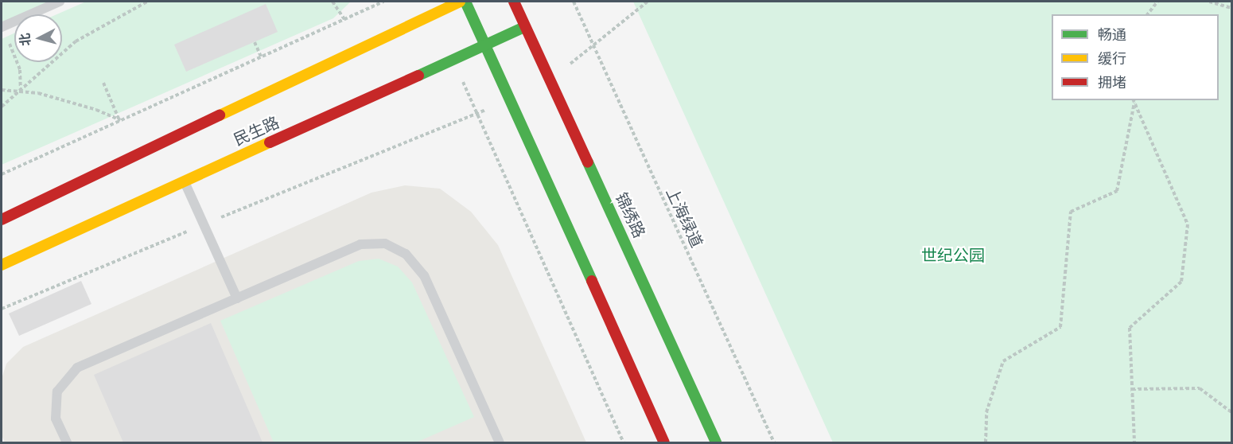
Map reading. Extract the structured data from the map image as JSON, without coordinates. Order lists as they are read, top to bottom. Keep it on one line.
{"streets":{"main road":["民生路","锦绣路"],"path":["上海绿道"]},"crossings":[["民生路","锦绣路"]],"parks":["世纪公园"],"legend":["畅通","缓行","拥堵"],"north":"left"}
